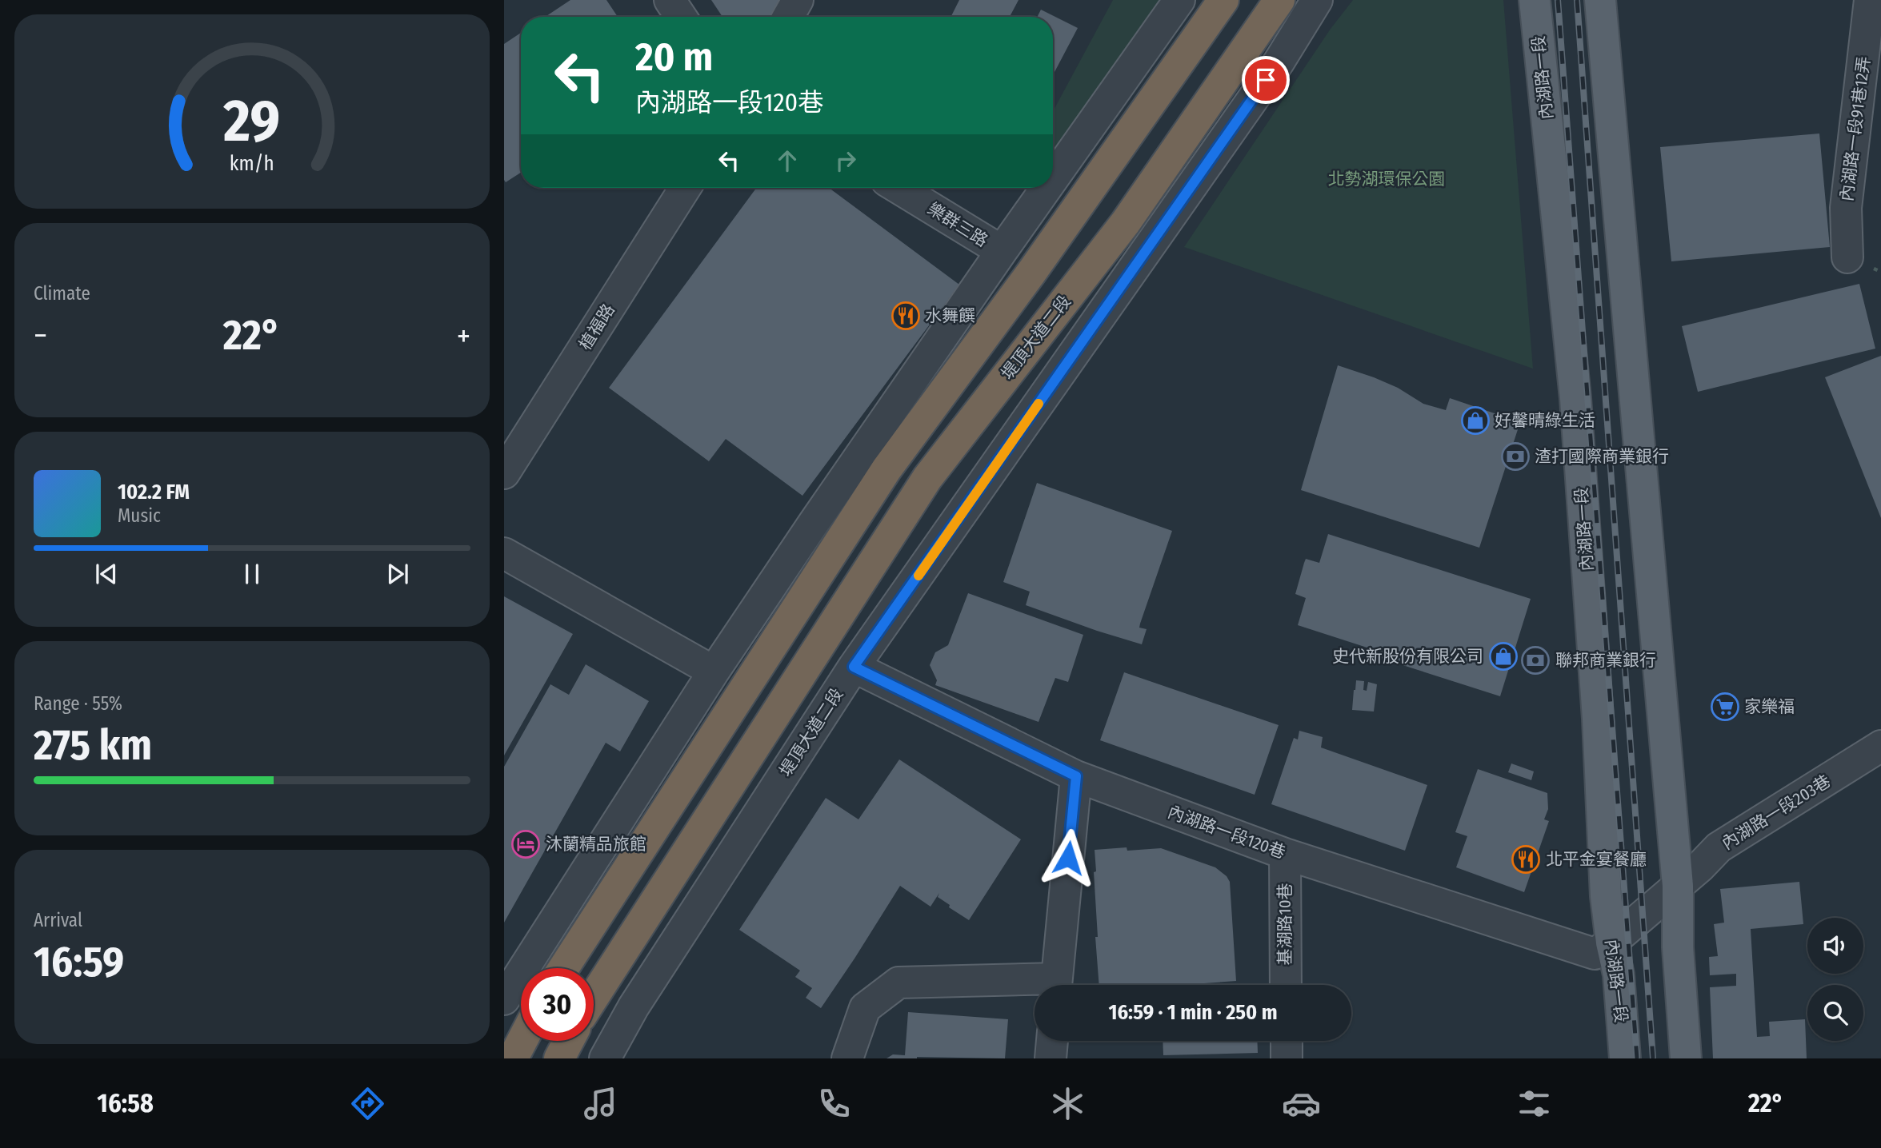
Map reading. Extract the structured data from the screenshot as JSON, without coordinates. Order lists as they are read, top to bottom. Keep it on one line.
{"streets":{"highway":["堤頂大道二段"],"main road":["內湖路一段"],"street":["內湖路一段91巷12弄","樂群三路","植福路","內湖路一段203巷","內湖路一段120巷","基湖路10巷"]},"crossings":[["內湖路一段","內湖路一段203巷"],["內湖路一段","內湖路一段120巷"],["堤頂大道二段","內湖路一段120巷"],["內湖路一段203巷","內湖路一段120巷"],["內湖路一段120巷","基湖路10巷"]],"parks":["北勢湖環保公園"],"places":{"restaurant":["水舞饌","北平金宴餐廳"],"shop":["好馨晴綠生活","史代新股份有限公司"],"bank":["渣打國際商業銀行","聯邦商業銀行"],"supermarket":["家樂福"],"hotel":["沐蘭精品旅館"]},"page":{"turn":["20 m","內湖路一段120巷"],"tile":["Climate",["Range · 55%","275 km"],["Arrival","16:59"]],"heat":["−","22°","+"],"song":["102.2 FM","Music"],"limit":"30","trip":"16:59 · 1 min · 250 m","tabs":["16:58","22°"],"gauge":["29","km/h"]}}
